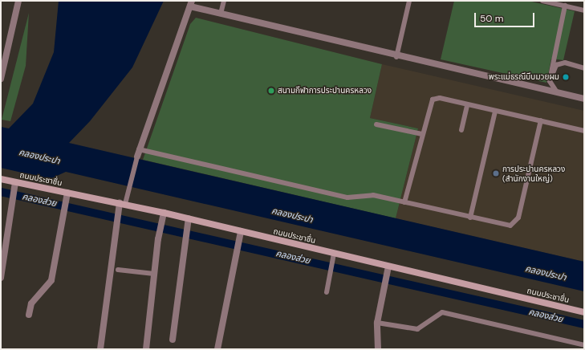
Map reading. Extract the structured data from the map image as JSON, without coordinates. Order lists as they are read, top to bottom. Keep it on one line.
{"streets":{"main road":["ถนนประชาชื่น"]},"water":["คลองประปา","คลองส่วย"],"places":["พระแม่ธรณีบีบมวยผม","สนามกีฬาการประปานครหลวง","การประปานครหลวง (สำนักงานใหญ่)"],"scale_bar":"50 m"}
